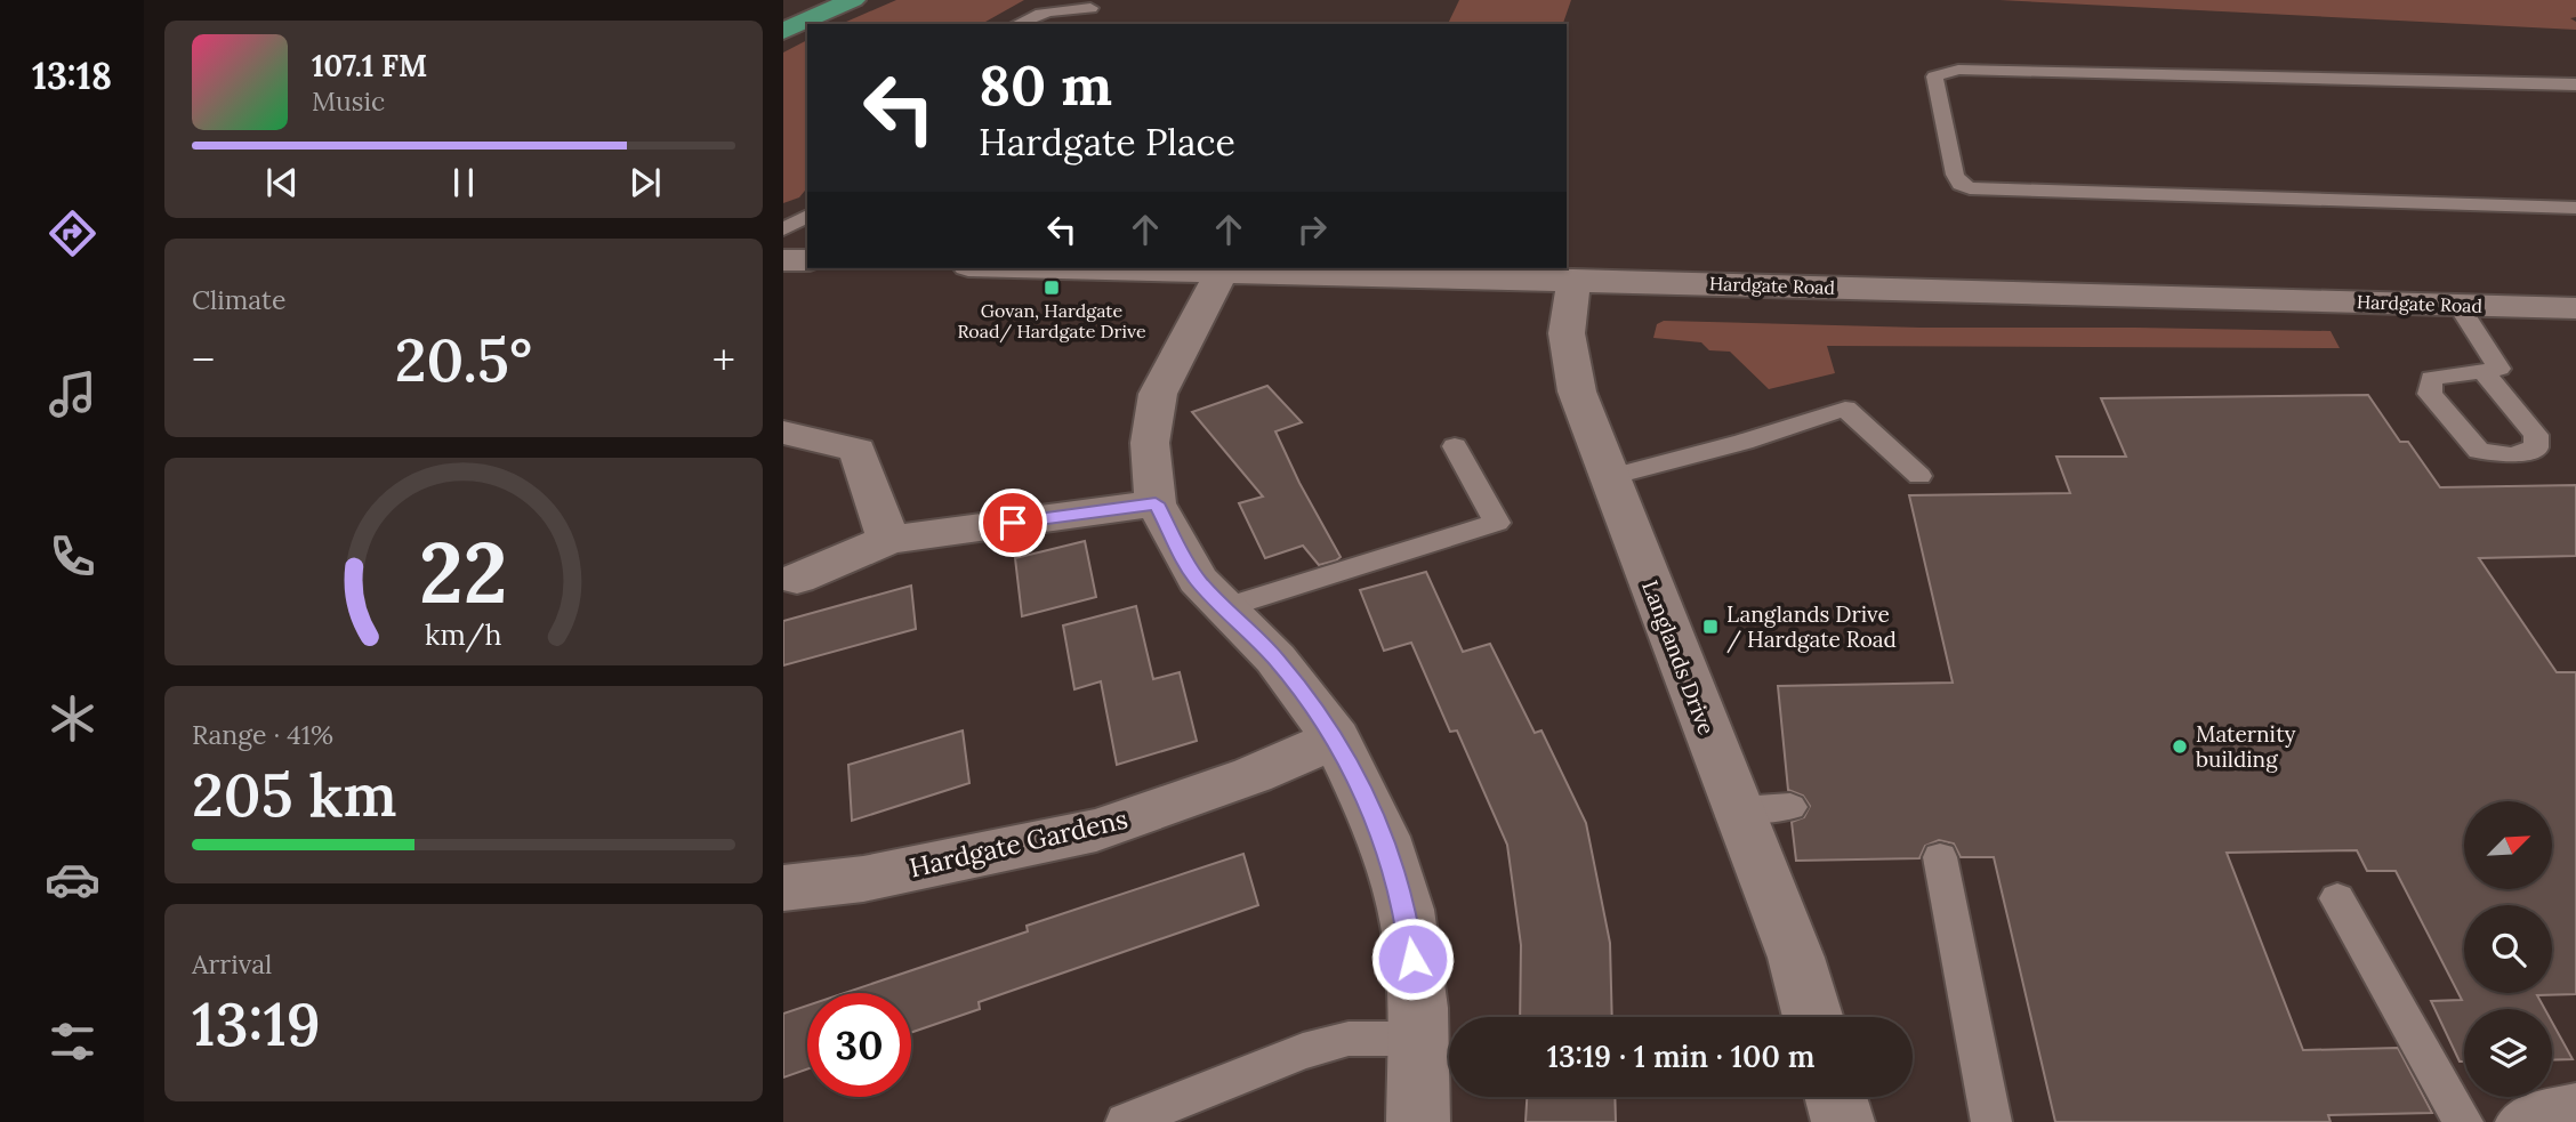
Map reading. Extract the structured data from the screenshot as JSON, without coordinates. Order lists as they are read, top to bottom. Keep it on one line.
{"streets":{"street":["Hardgate Road","Langlands Drive","Hardgate Gardens"]},"crossings":[["Hardgate Road","Langlands Drive"]],"places":{"transit":["Govan, Hardgate Road/ Hardgate Drive","Langlands Drive / Hardgate Road"],"other":["Maternity building"]},"north":"top right","page":{"tabs":"13:18","turn":["80 m","Hardgate Place"],"song":["107.1 FM","Music"],"tile":["Climate",["Range · 41%","205 km"],["Arrival","13:19"]],"heat":["−","20.5°","+"],"limit":"30","trip":"13:19 · 1 min · 100 m","gauge":["22","km/h"]}}
